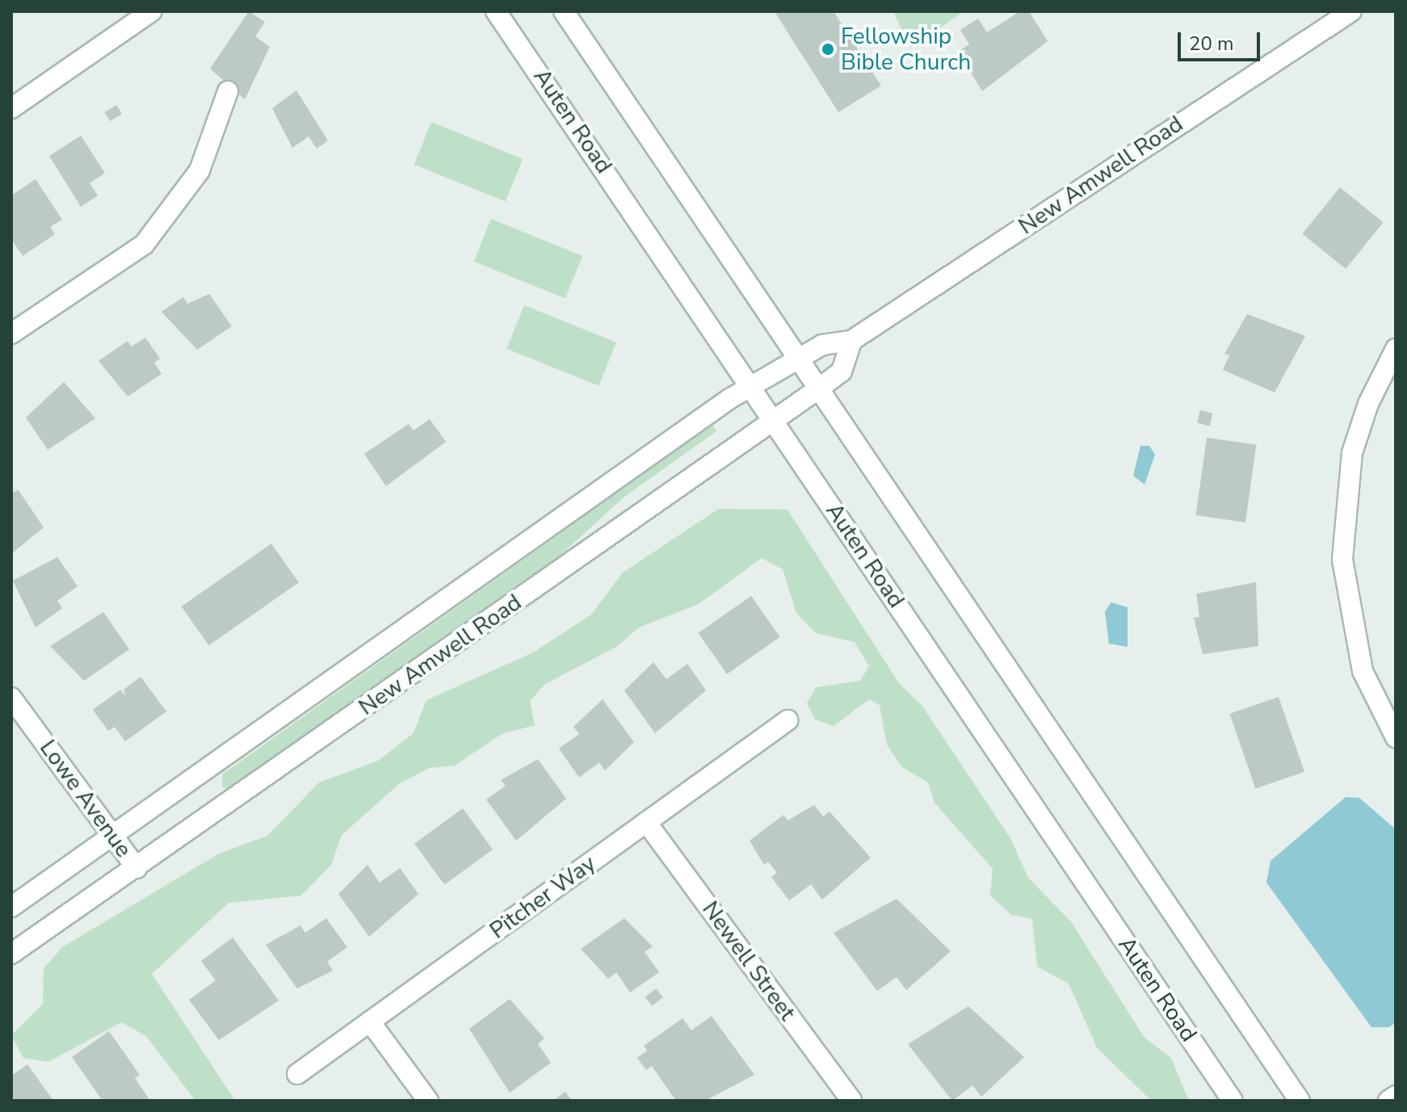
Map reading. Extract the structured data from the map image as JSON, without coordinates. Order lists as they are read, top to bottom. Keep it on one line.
{"streets":{"street":["Auten Road","New Amwell Road","Lowe Avenue","Pitcher Way","Newell Street"]},"crossings":[["Auten Road","New Amwell Road"],["New Amwell Road","Lowe Avenue"],["Pitcher Way","Newell Street"]],"places":["Fellowship Bible Church"],"scale_bar":"20 m"}
